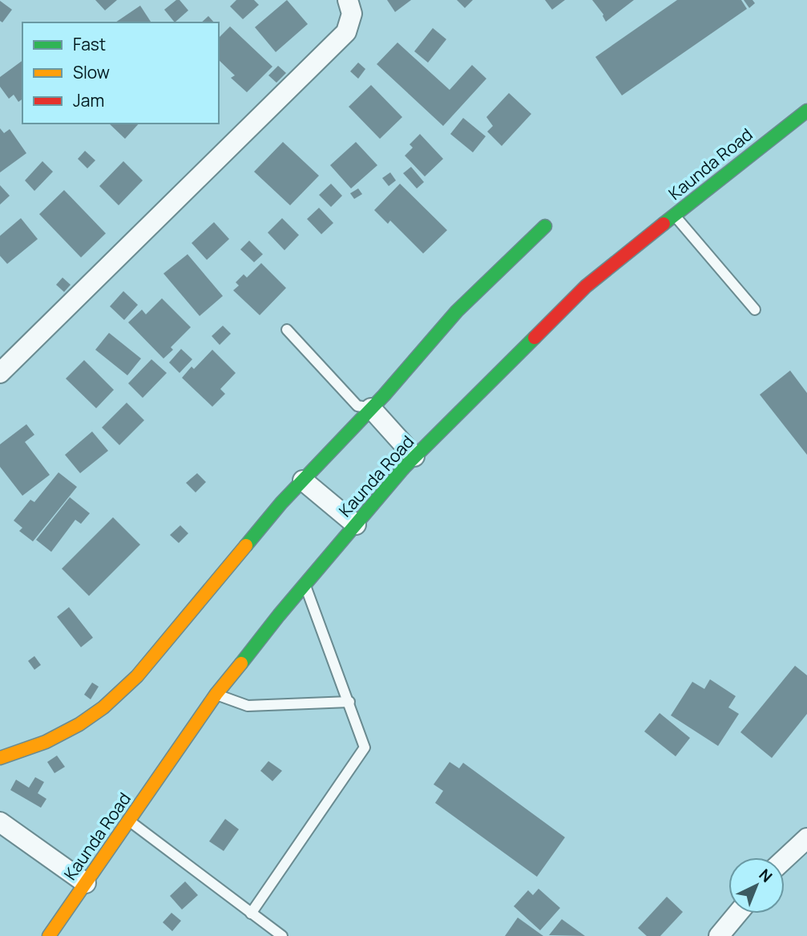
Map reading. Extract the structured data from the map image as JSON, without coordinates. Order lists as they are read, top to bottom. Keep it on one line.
{"streets":{"main road":["Kaunda Road"]},"legend":["Fast","Slow","Jam"],"north":"top right"}
